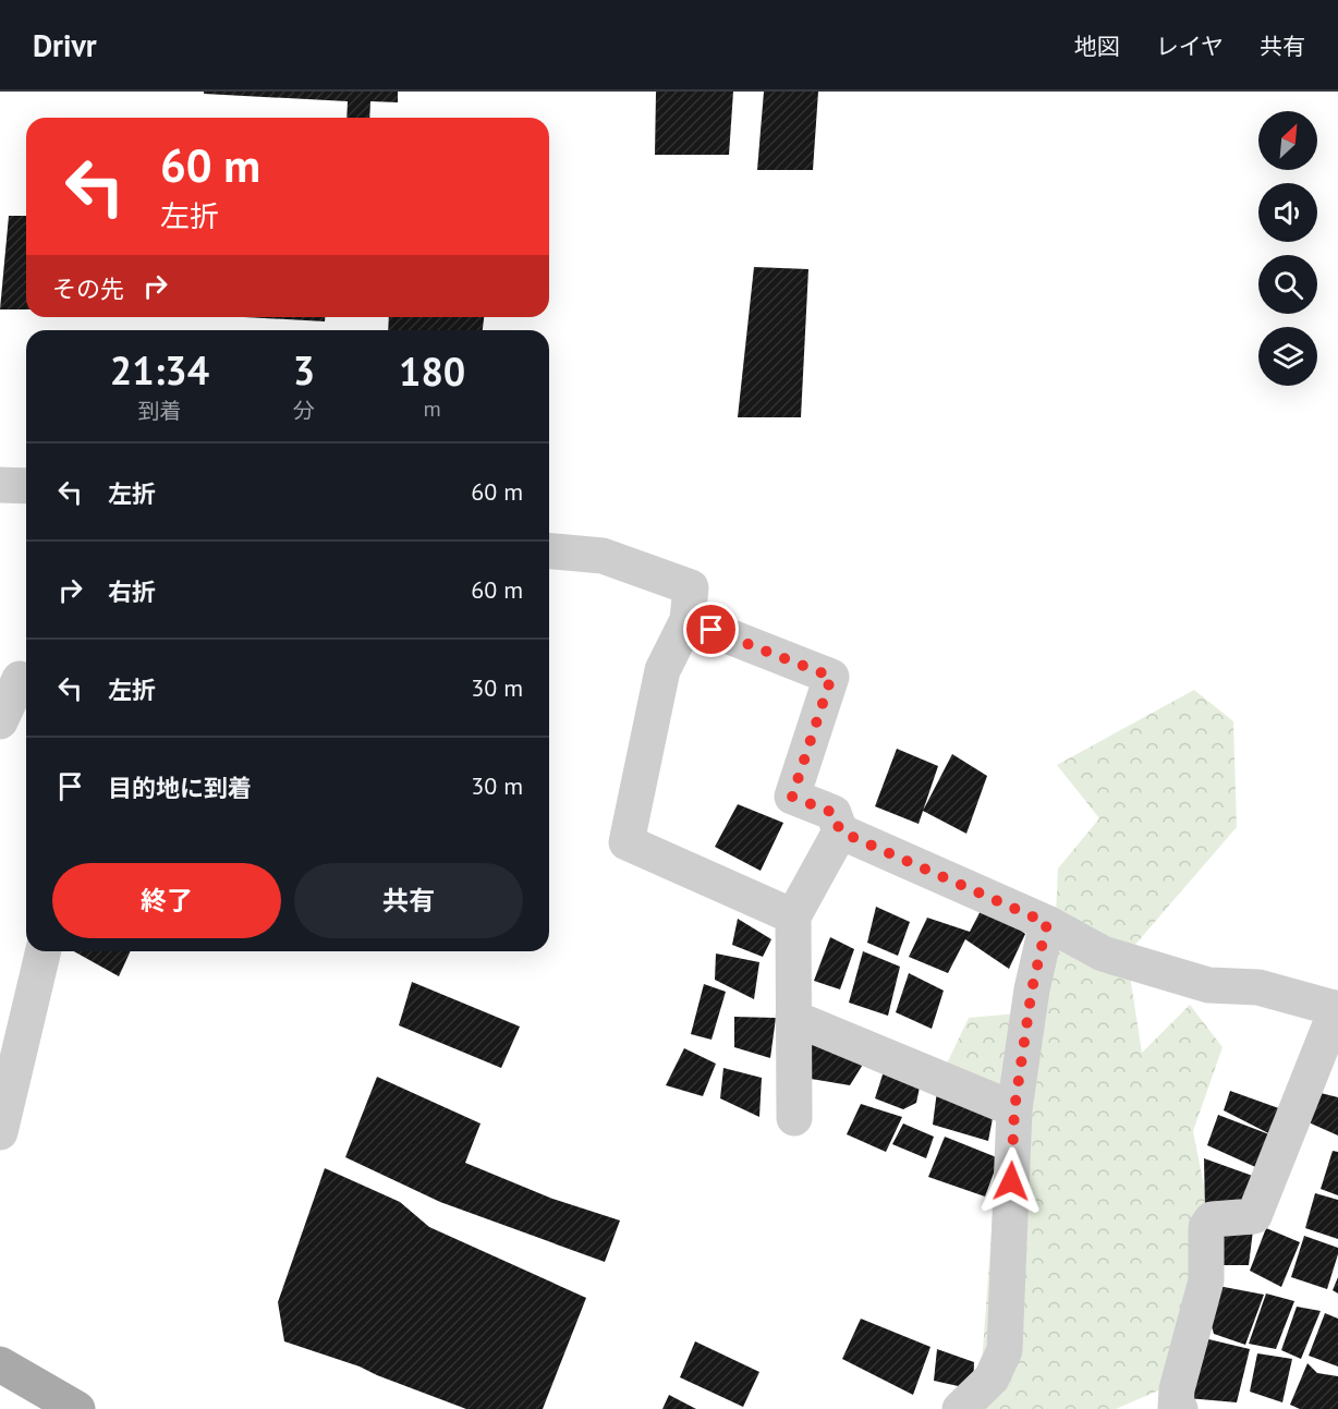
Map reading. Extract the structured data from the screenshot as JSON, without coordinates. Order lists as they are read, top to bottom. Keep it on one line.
{"north":"top right","page":{"header":"Drivr","nav":["地図","レイヤ","共有"],"turn":["60 m","左折"],"then":"その先","eta":["21:34","到着","3","分","180","m"],"list":[{"name":"左折","value":"60 m"},{"name":"右折","value":"60 m"},{"name":"左折","value":"30 m"},{"name":"目的地に到着","value":"30 m"}],"buttons":["終了","共有"]}}
